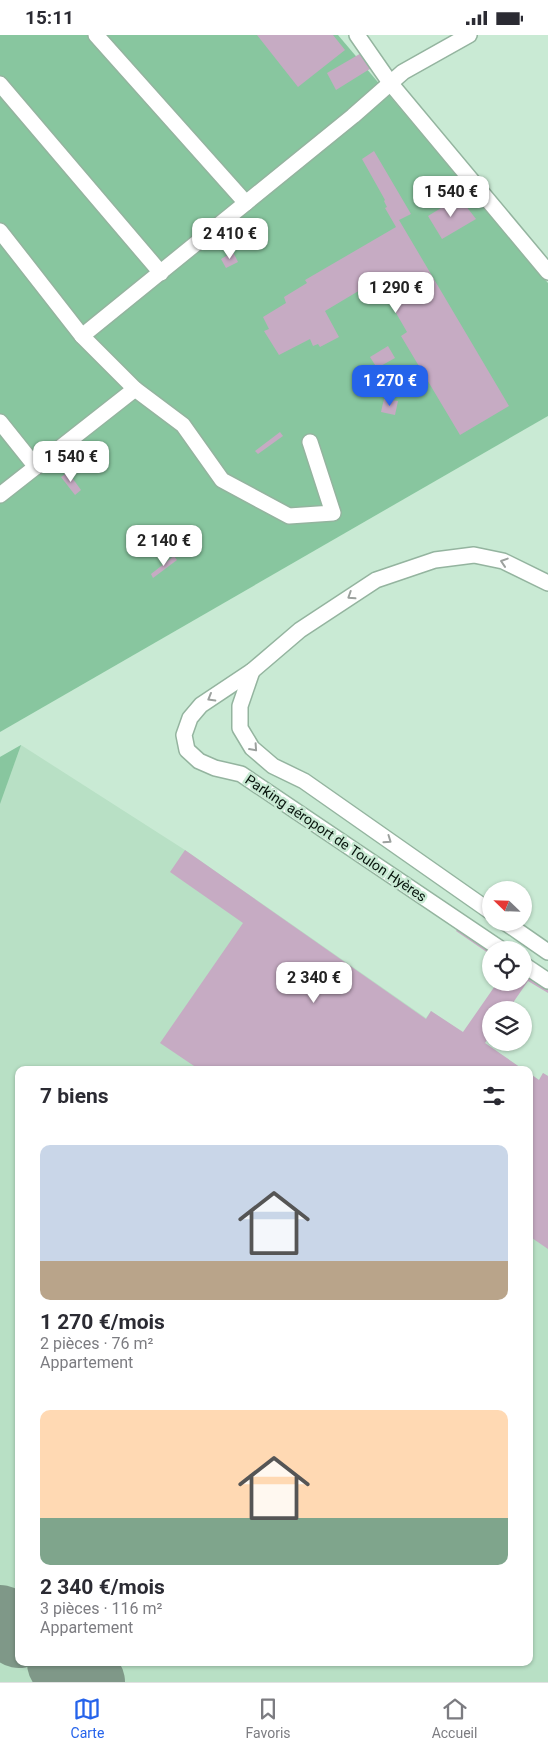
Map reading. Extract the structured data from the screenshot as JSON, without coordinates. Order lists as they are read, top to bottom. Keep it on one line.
{"streets":{"lane":["Parking aéroport de Toulon Hyères"]},"north":"top left","page":{"status":"15:11","price":["1 540 €","2 410 €","1 290 €","1 270 €","1 540 €","2 140 €","2 340 €"],"heading":"7 biens","list":[{"name":"1 270 €/mois","note":"2 pièces · 76 m² · Appartement"},{"name":"2 340 €/mois","note":"3 pièces · 116 m² · Appartement"}],"tabs":["Carte","Favoris","Accueil"]}}
